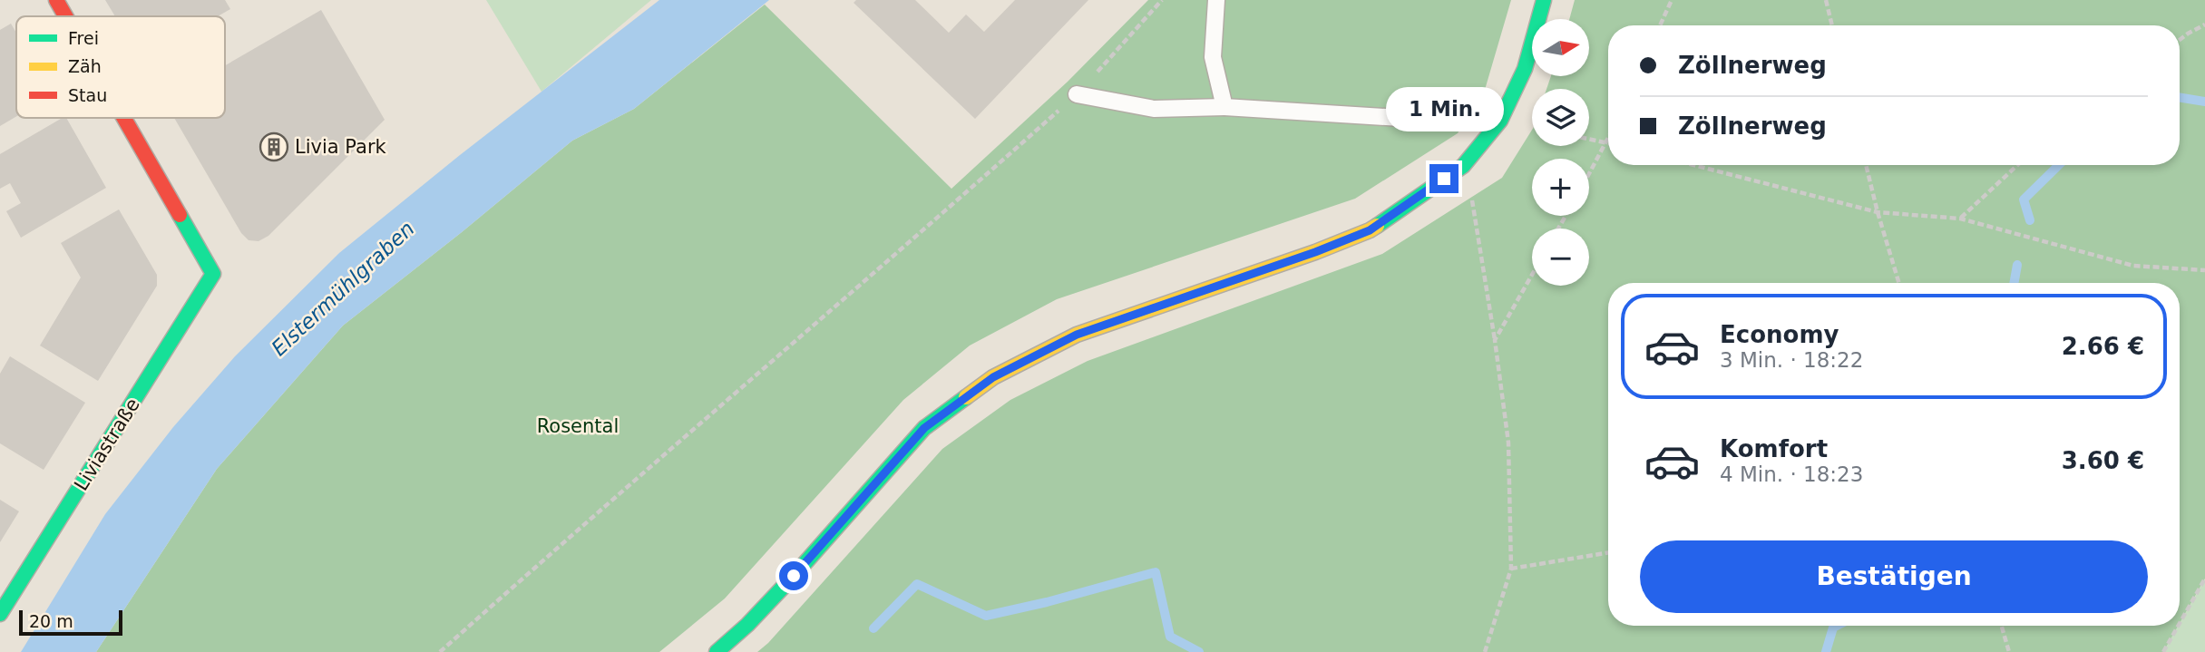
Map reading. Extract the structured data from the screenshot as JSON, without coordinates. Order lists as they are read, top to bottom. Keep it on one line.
{"streets":{"main road":["Liviastraße"]},"water":["Elstermühlgraben"],"parks":["Rosental"],"places":{"building":["Livia Park"]},"legend":["Frei","Zäh","Stau"],"scale_bar":"20 m","north":"right","page":{"map_buttons":["+","−"],"banner":["Zöllnerweg","Zöllnerweg"],"bubble":"1 Min.","list":[{"name":"Economy","note":"3 Min. · 18:22","value":"2.66 €"},{"name":"Komfort","note":"4 Min. · 18:23","value":"3.60 €"}],"buttons":"Bestätigen","scale":"20 m"}}
